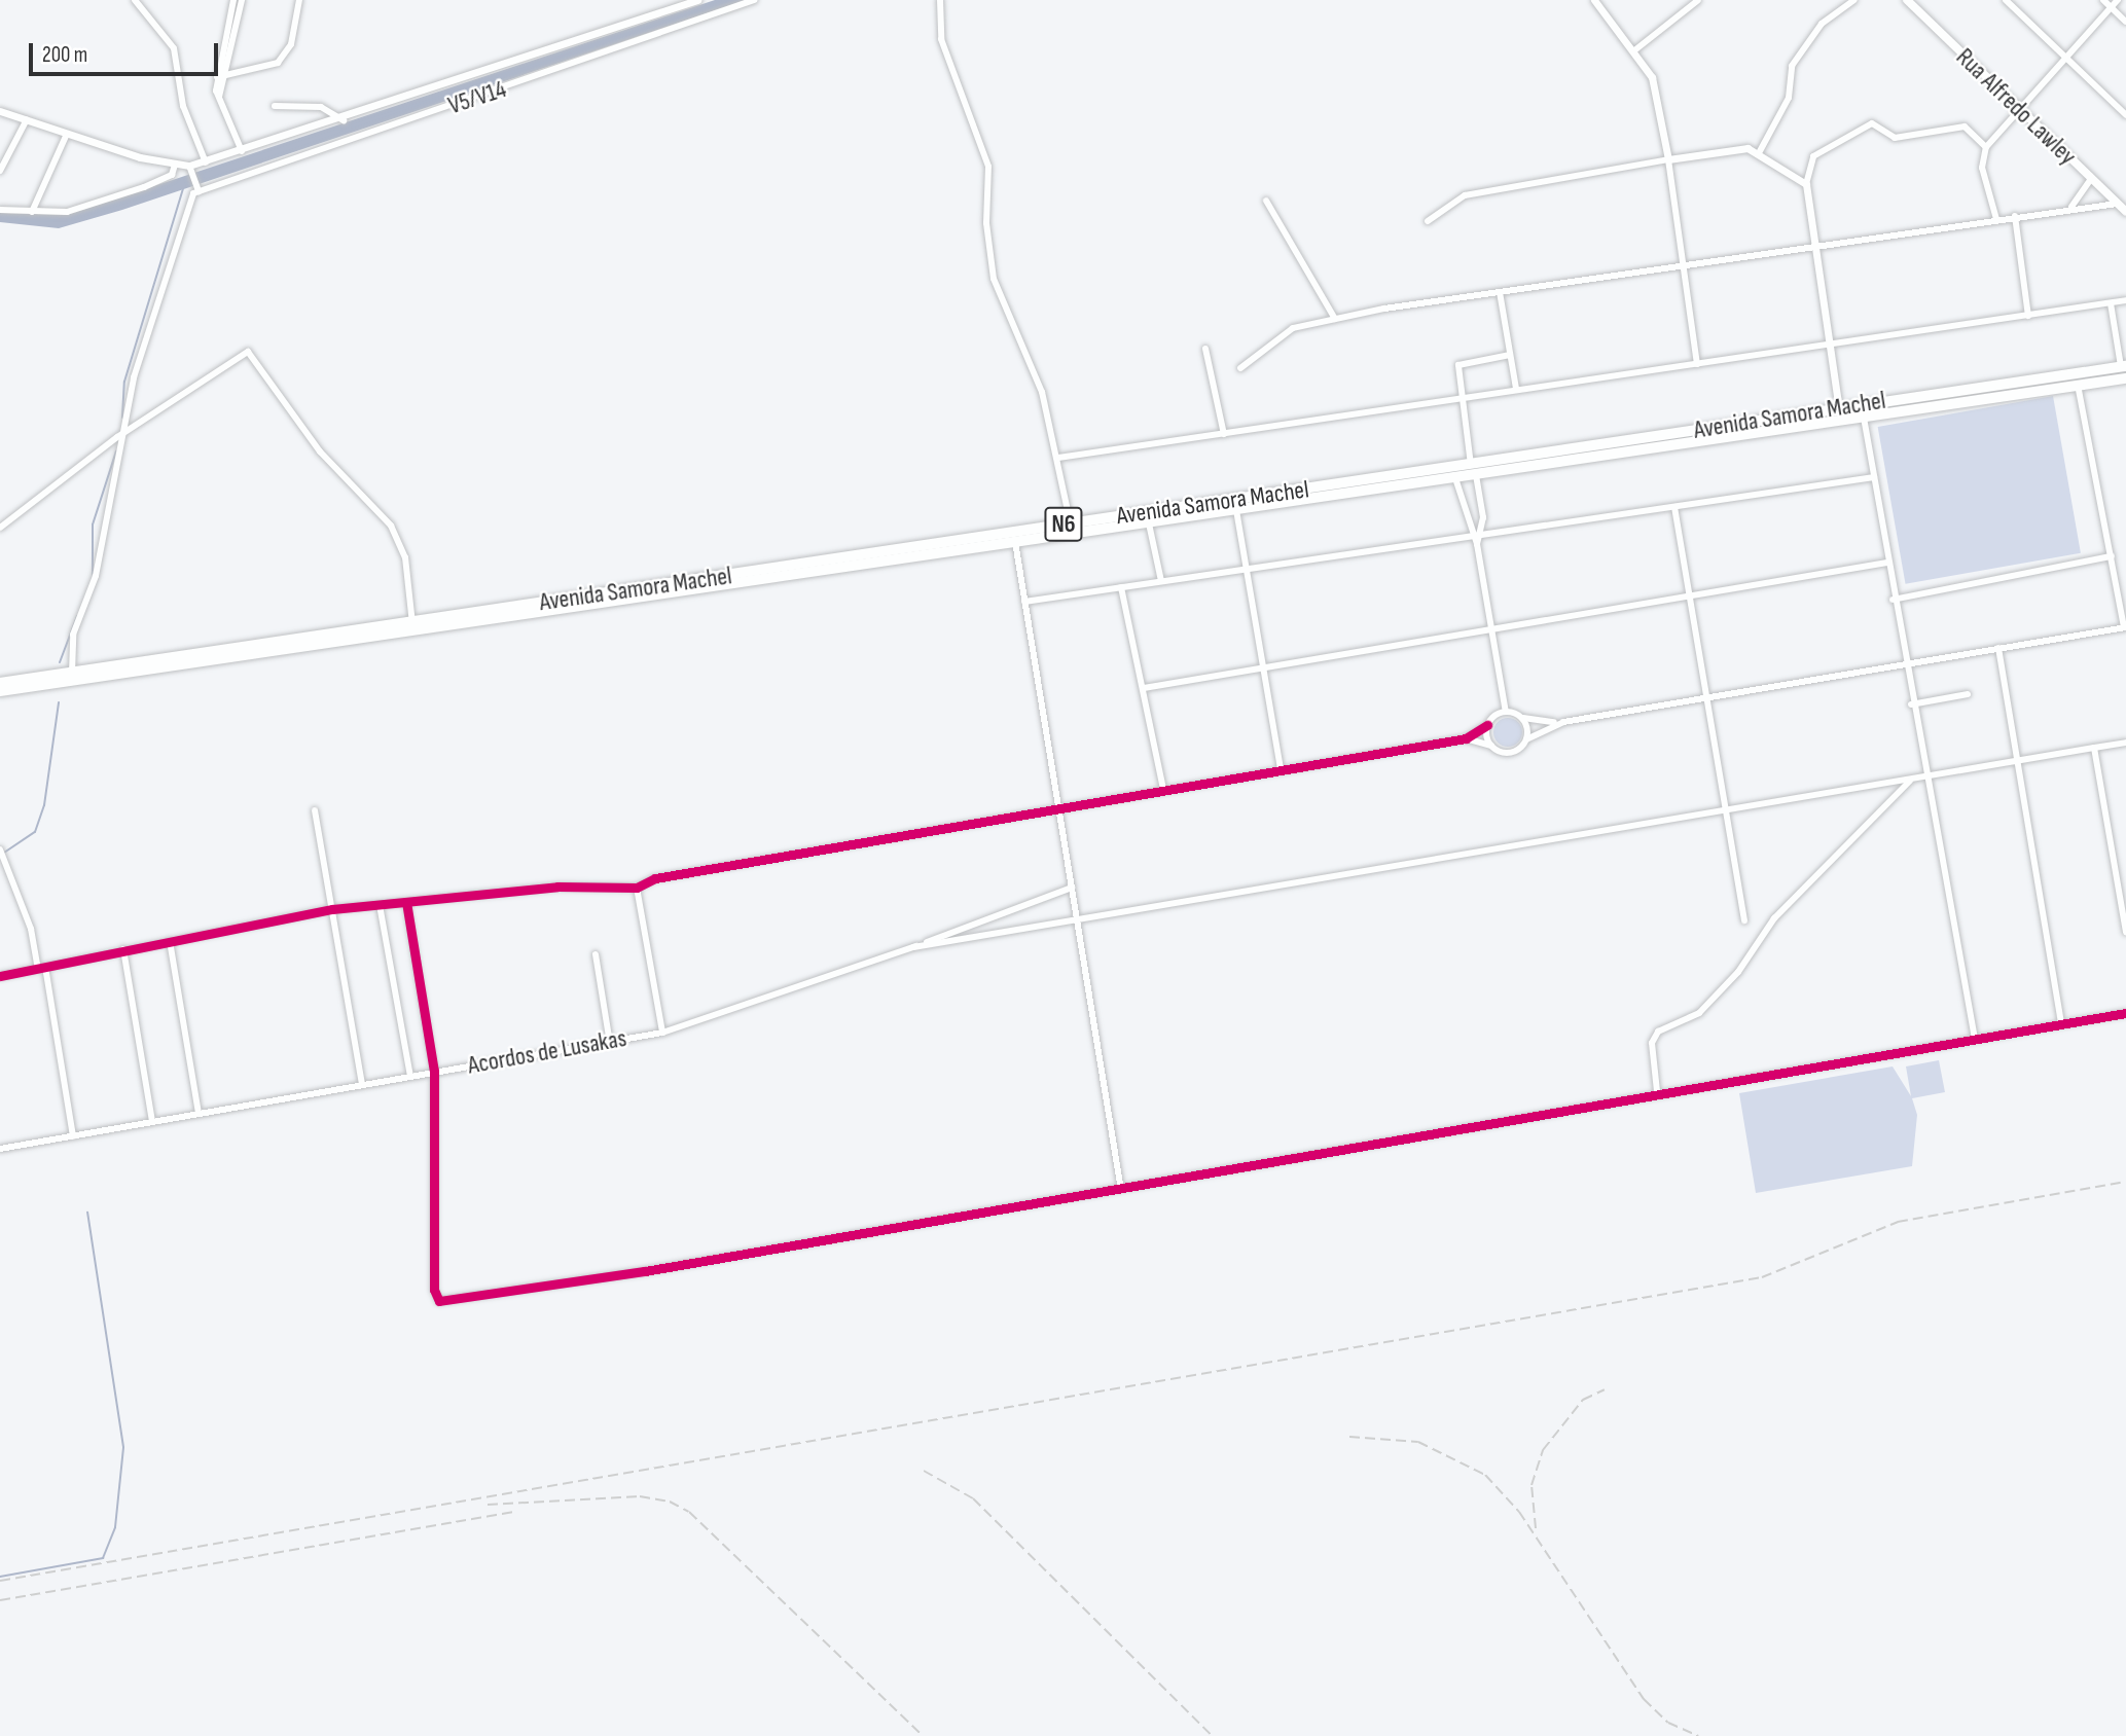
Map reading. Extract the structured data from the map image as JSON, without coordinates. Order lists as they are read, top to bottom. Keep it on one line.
{"streets":{"highway":["Avenida Samora Machel","N6"],"main road":["Rua Alfredo Lawley"],"street":["V5/V14","Acordos de Lusakas"]},"scale_bar":"200 m"}
